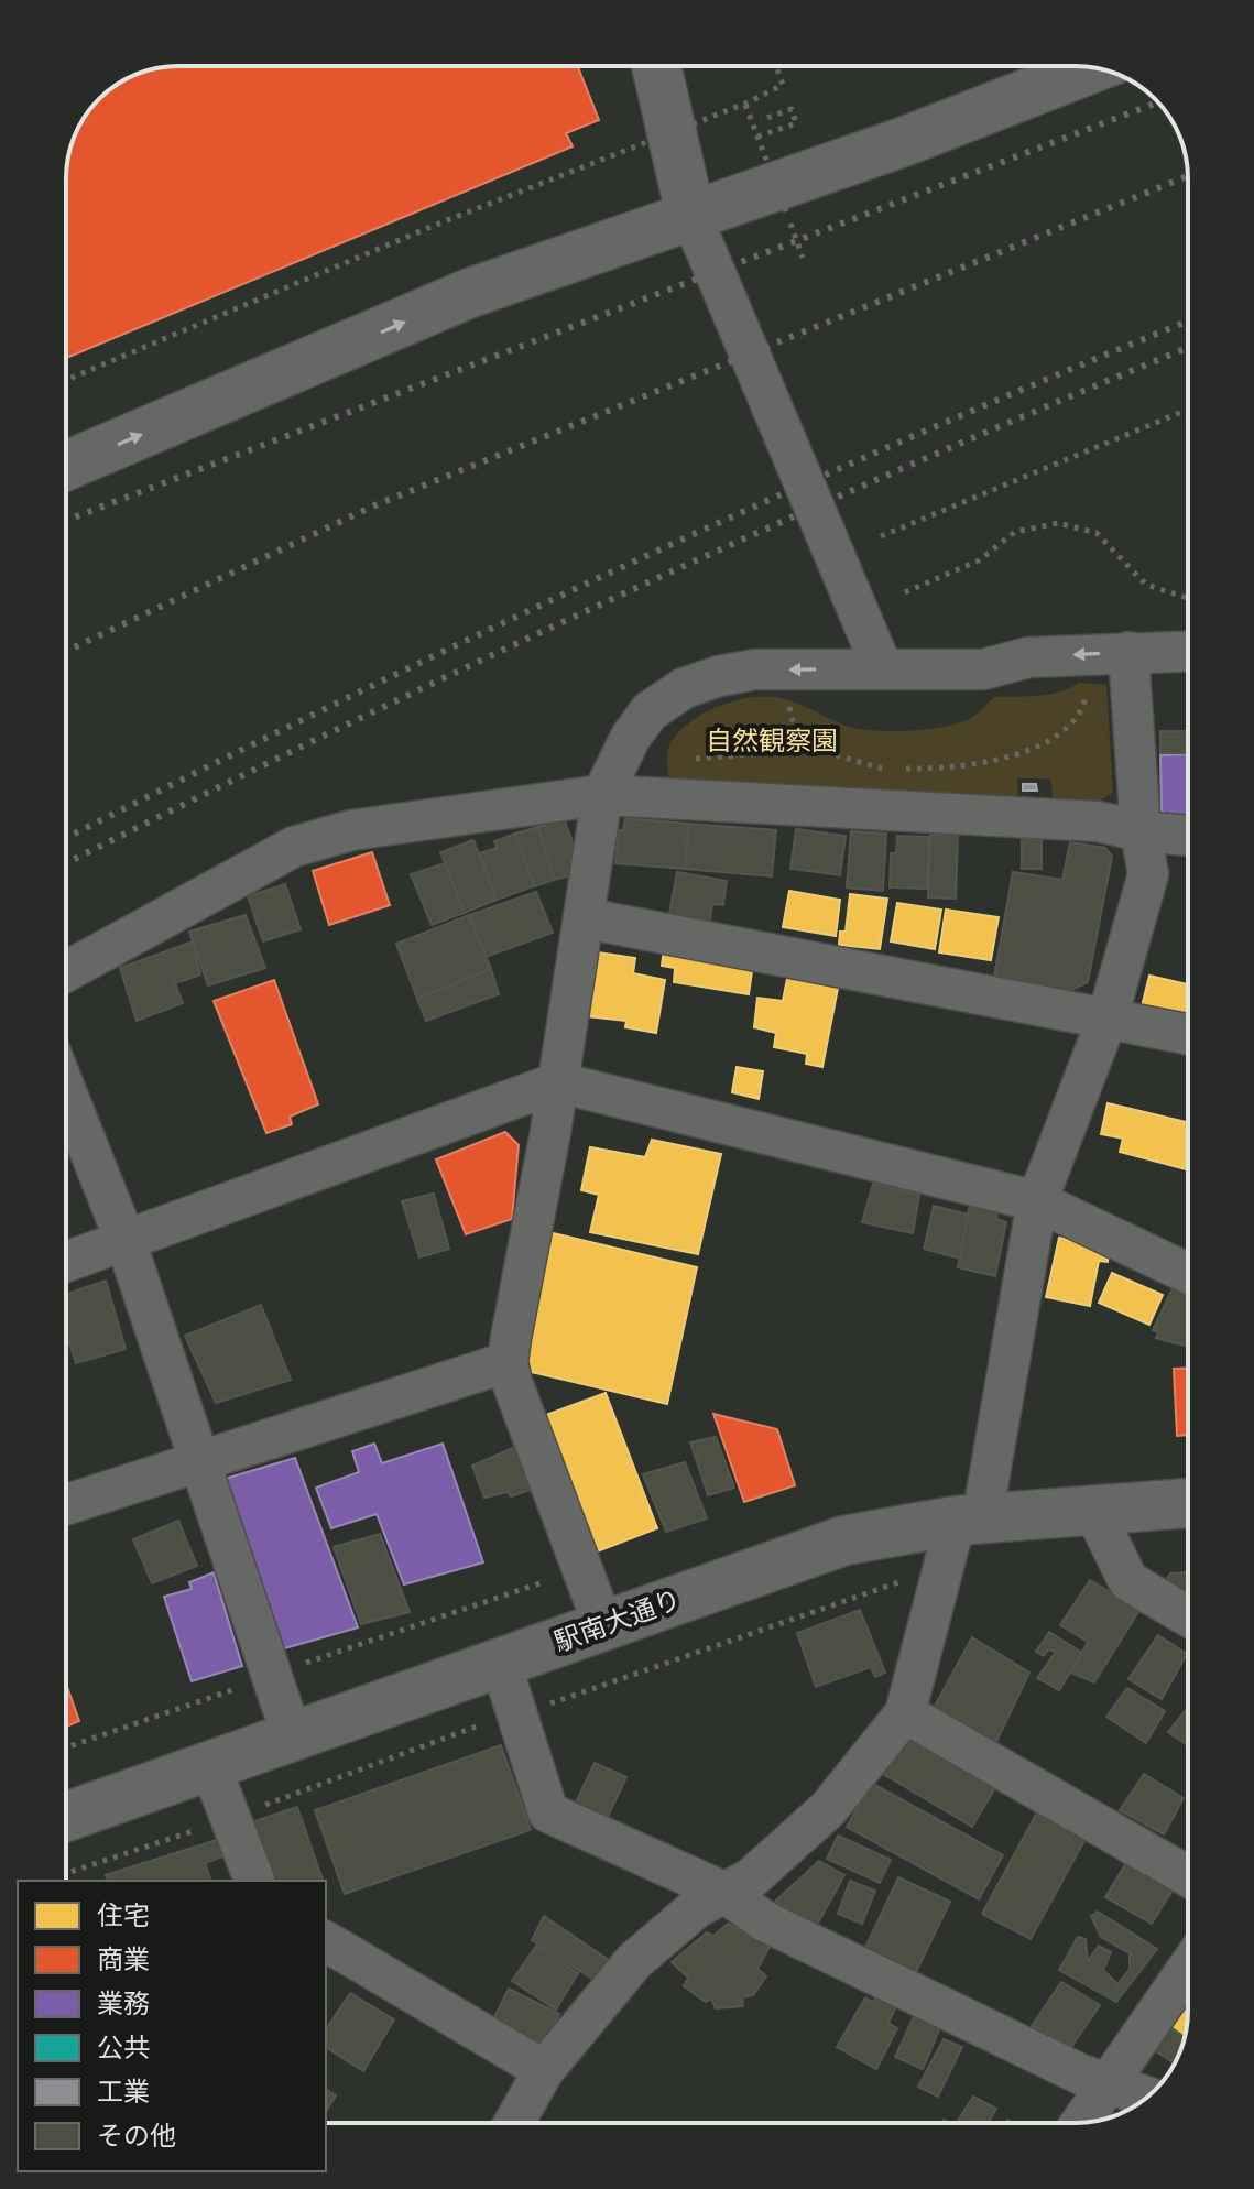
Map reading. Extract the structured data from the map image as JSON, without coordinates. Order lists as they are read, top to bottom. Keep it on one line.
{"streets":{"street":["駅南大通り"]},"parks":["自然観察園"],"legend":["住宅","商業","業務","公共","工業","その他"]}
